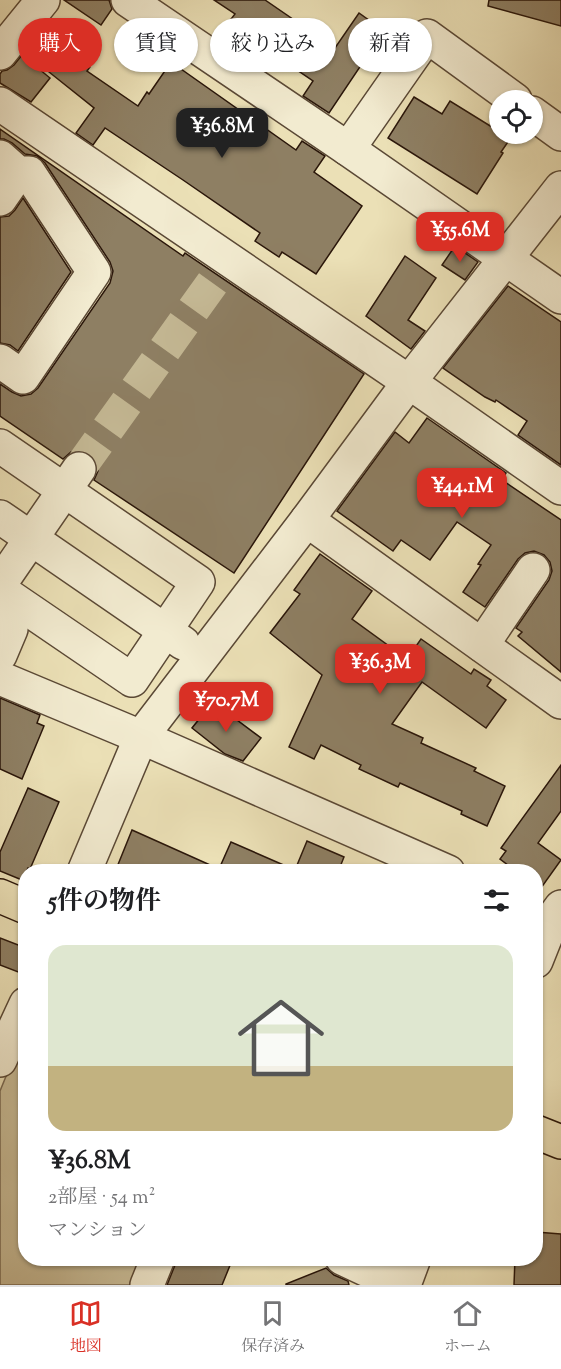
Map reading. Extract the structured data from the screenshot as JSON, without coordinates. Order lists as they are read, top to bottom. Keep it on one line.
{"page":{"chip":["購入","賃貸","絞り込み","新着"],"price":["¥36.8M","¥55.6M","¥44.1M","¥36.3M","¥70.7M"],"heading":"5件の物件","list":[{"name":"¥36.8M","note":"2部屋 · 54 m² · マンション"}],"tabs":["地図","保存済み","ホーム"]}}
